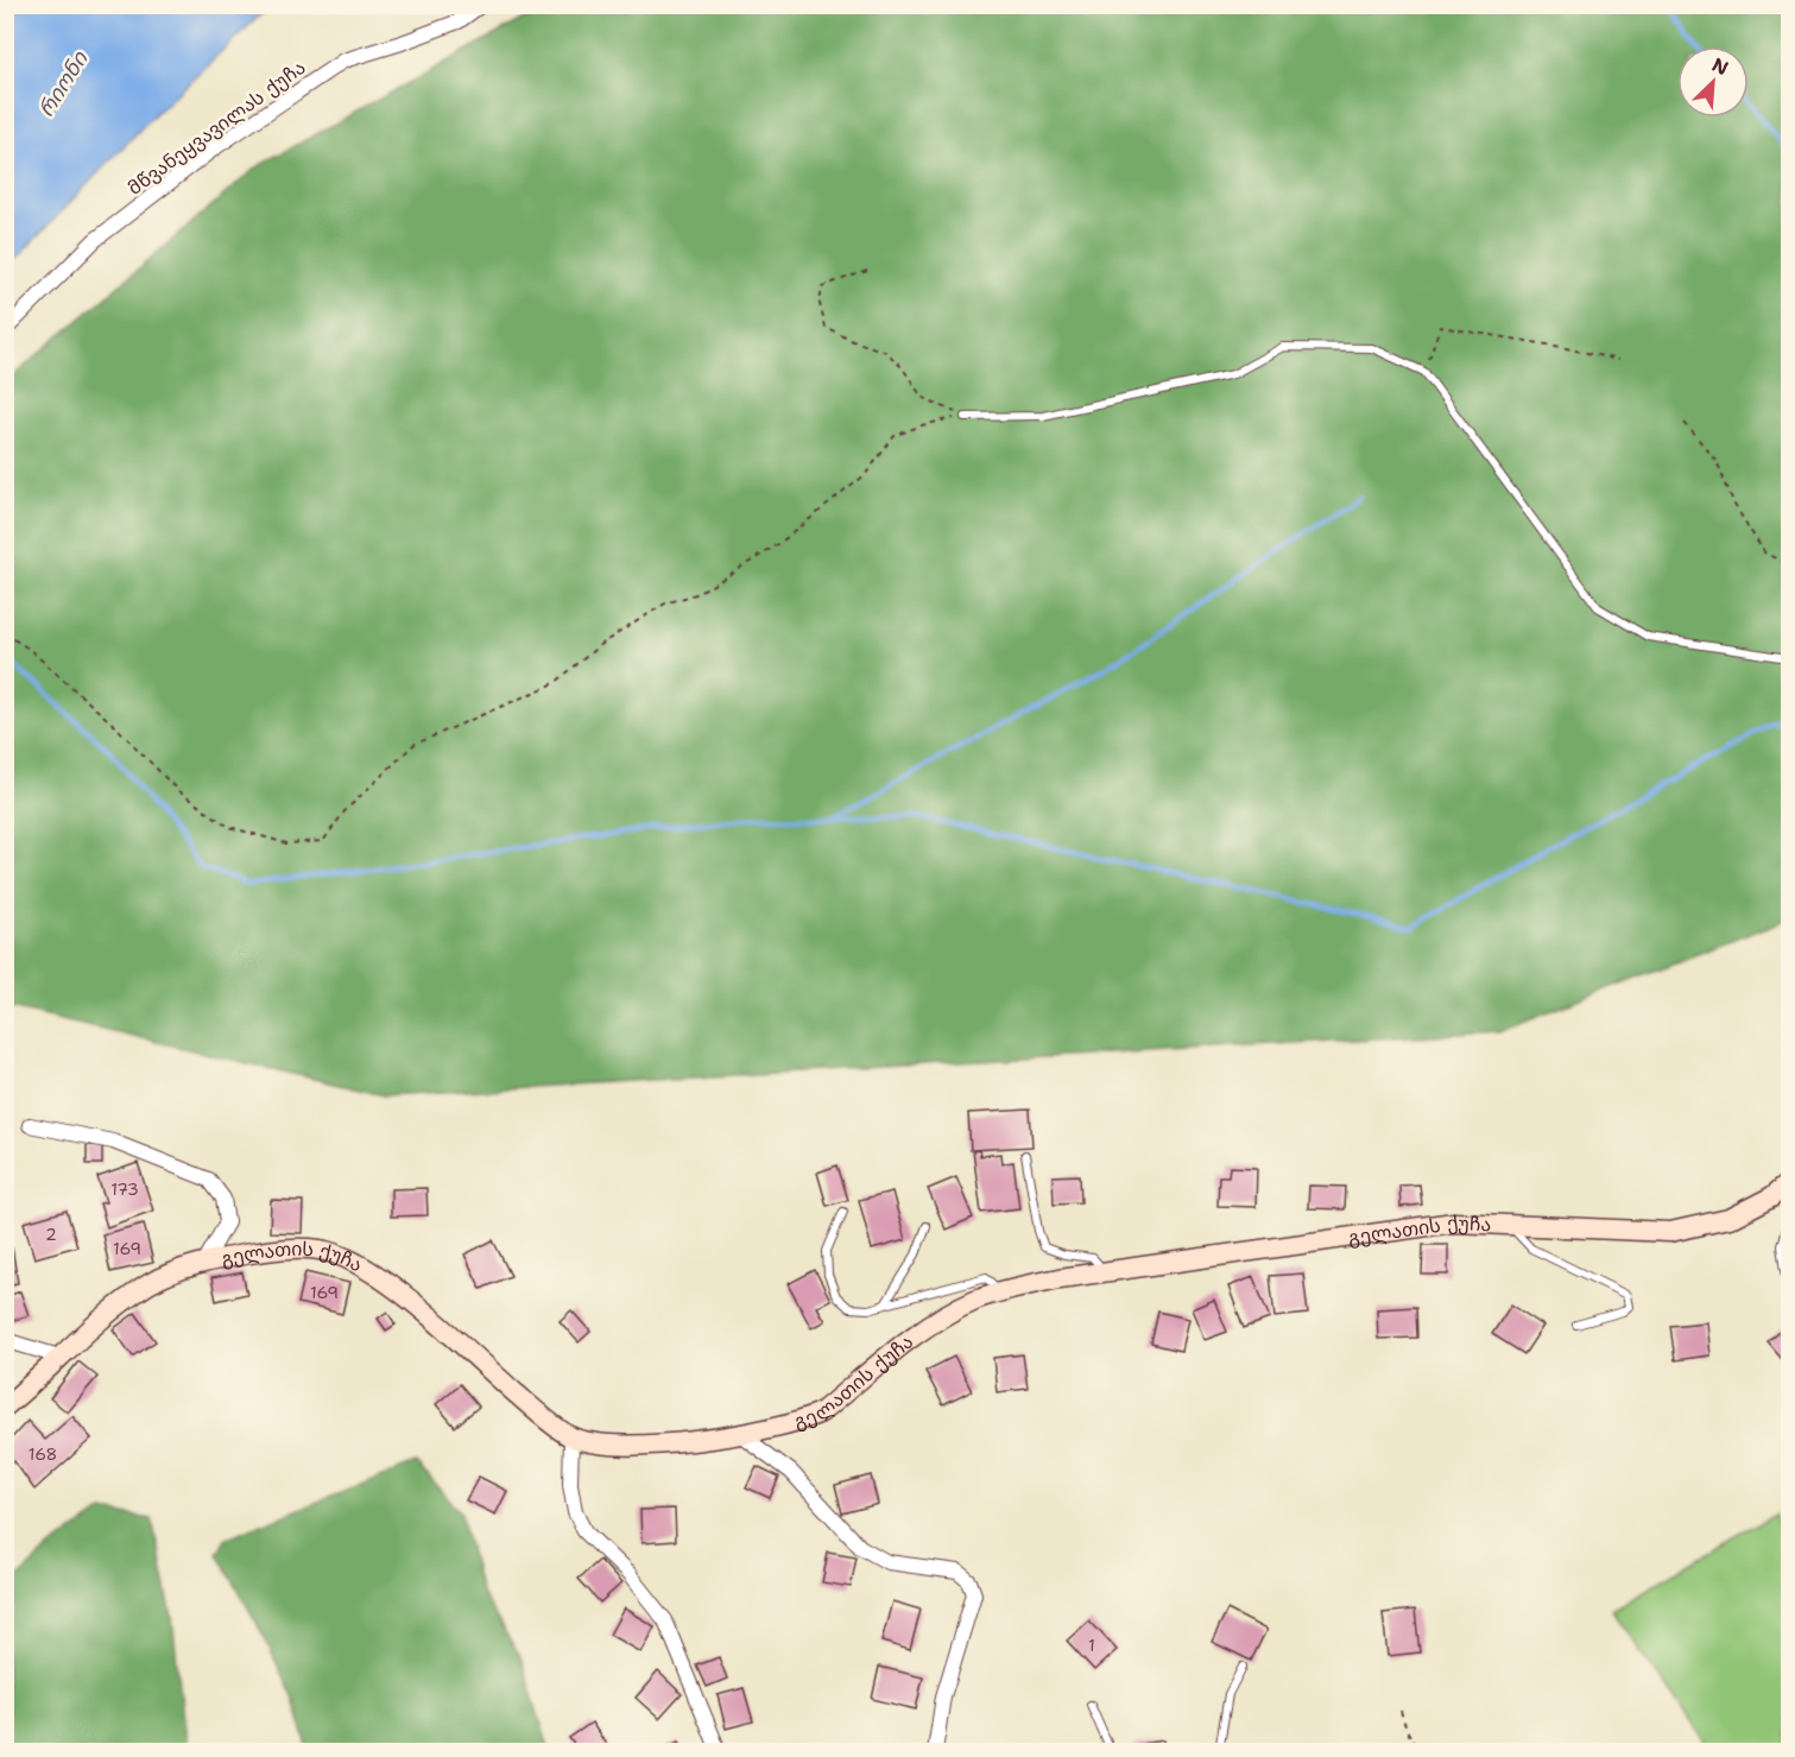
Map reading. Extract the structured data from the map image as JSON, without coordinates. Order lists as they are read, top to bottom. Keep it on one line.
{"streets":{"main road":["გელათის ქუჩა"],"street":["მწვანეყვავილას ქუჩა"]},"water":["რიონი"],"house_numbers":["173","2","169","169","168","1"],"north":"top right"}
